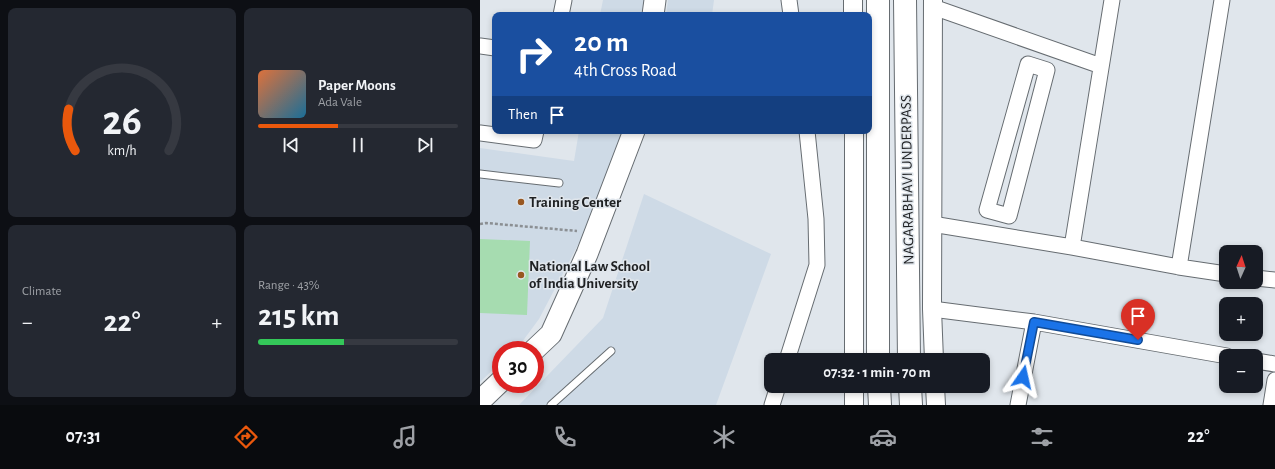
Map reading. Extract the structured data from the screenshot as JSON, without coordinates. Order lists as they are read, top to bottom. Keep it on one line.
{"streets":{"highway":["NAGARABHAVI UNDERPASS"]},"places":["Training Center","National Law School of India University"],"north":"top","page":{"turn":["20 m","4th Cross Road"],"song":["Paper Moons","Ada Vale"],"then":"Then","tile":["Climate",["Range · 43%","215 km"]],"map_buttons":["+","−"],"heat":["−","22°","+"],"limit":"30","trip":"07:32 · 1 min · 70 m","tabs":["07:31","22°"],"gauge":["26","km/h"]}}
